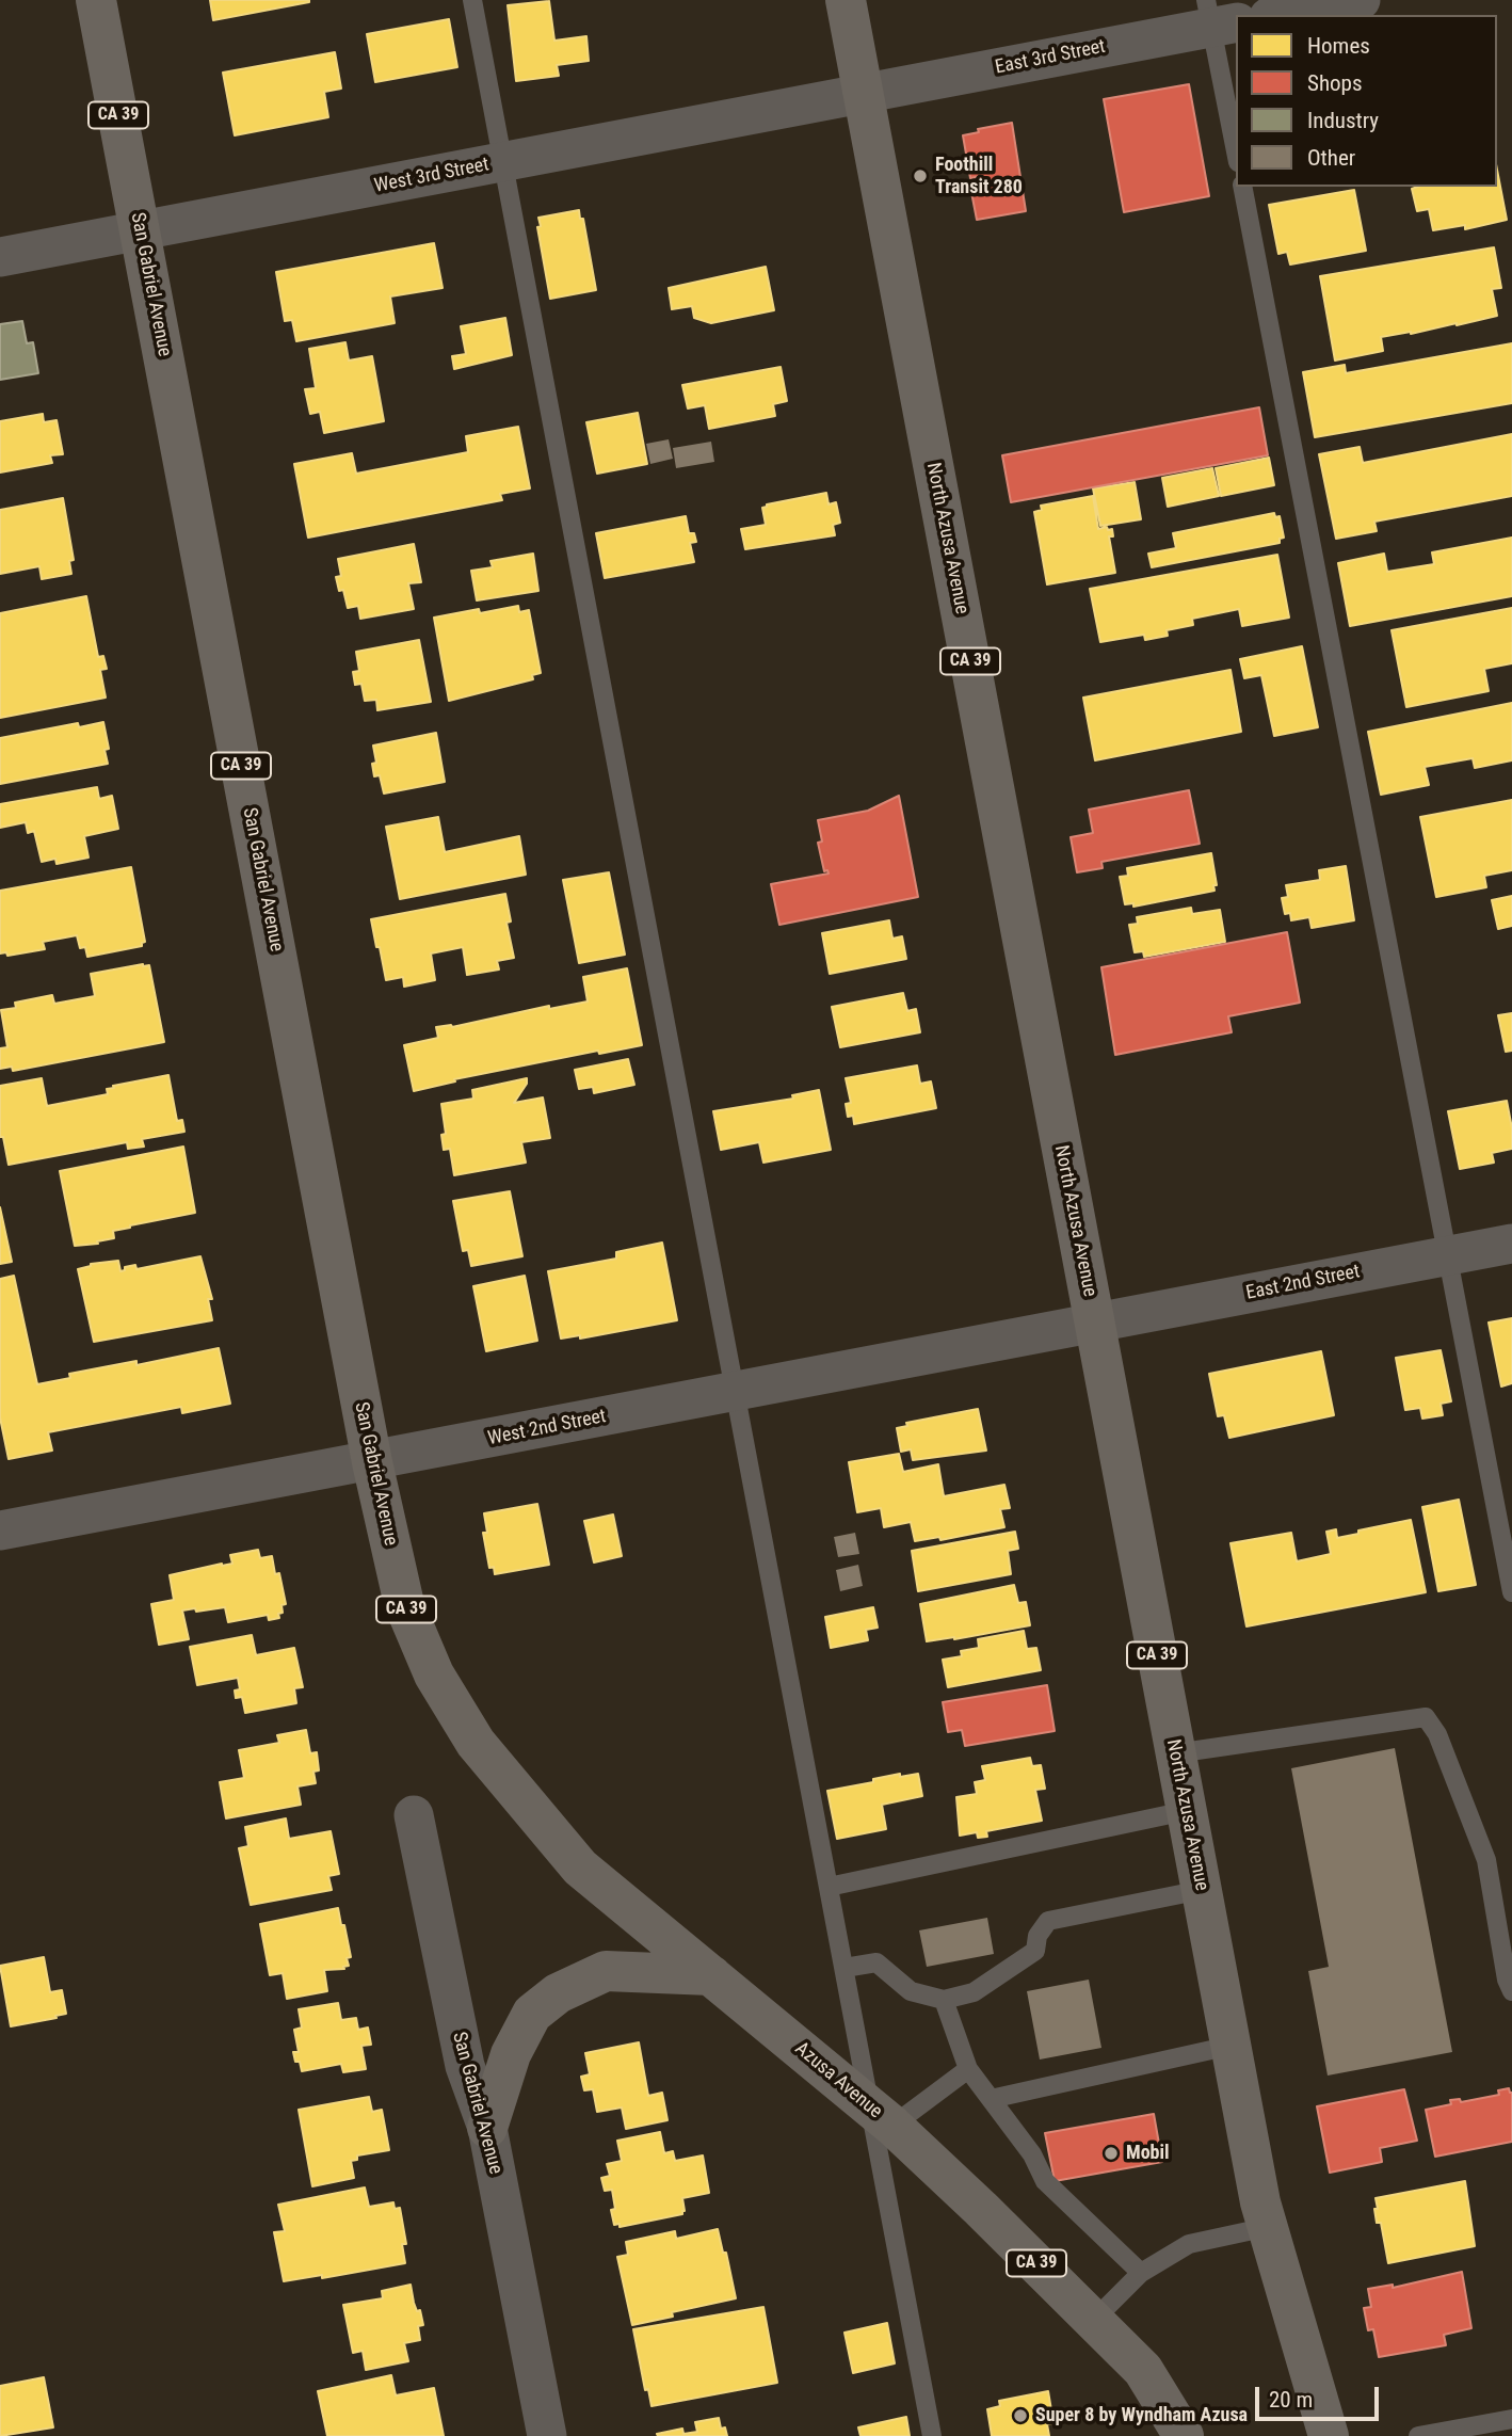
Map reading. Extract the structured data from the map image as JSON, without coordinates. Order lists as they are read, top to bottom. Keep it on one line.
{"streets":{"main road":["CA 39","San Gabriel Avenue","North Azusa Avenue","Azusa Avenue"],"street":["East 3rd Street","West 3rd Street","East 2nd Street","West 2nd Street"]},"crossings":[["East 3rd Street","West 3rd Street"],["East 3rd Street","North Azusa Avenue"],["West 3rd Street","San Gabriel Avenue"],["West 3rd Street","North Azusa Avenue"],["San Gabriel Avenue","West 2nd Street"],["San Gabriel Avenue","Azusa Avenue"],["North Azusa Avenue","East 2nd Street"],["North Azusa Avenue","West 2nd Street"],["East 2nd Street","West 2nd Street"]],"places":["Foothill Transit 280","Mobil","Super 8 by Wyndham Azusa"],"legend":["Homes","Shops","Industry","Other"],"scale_bar":"20 m"}
